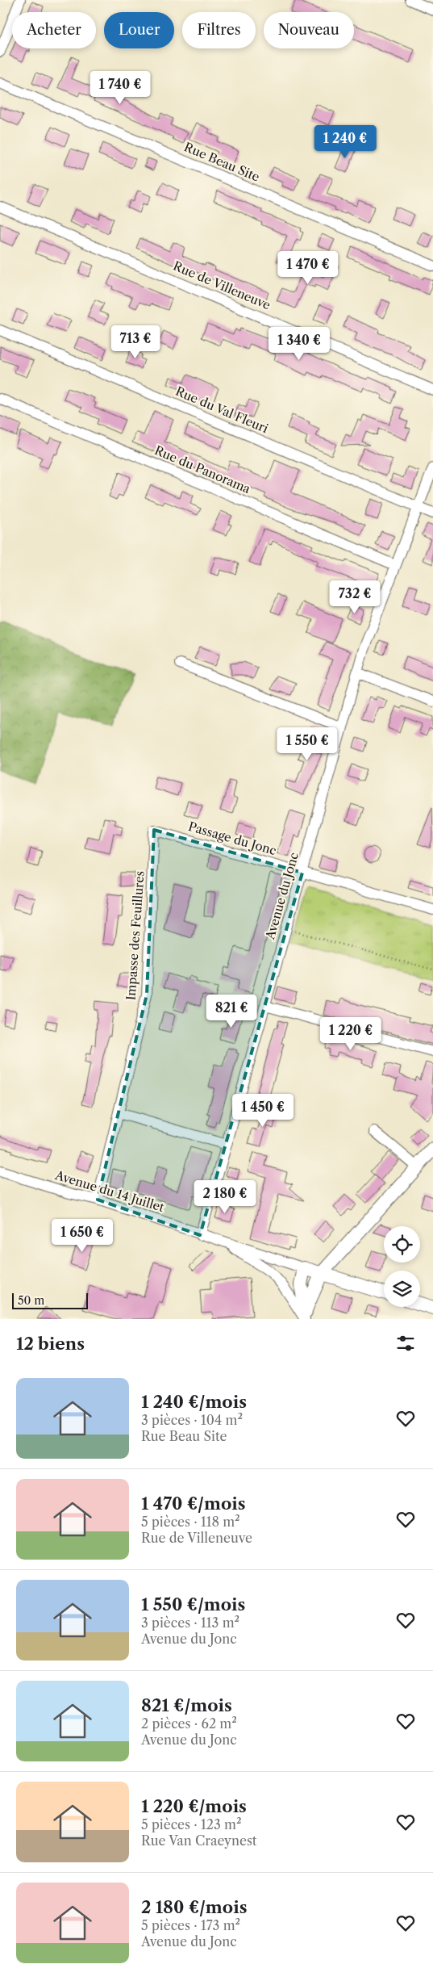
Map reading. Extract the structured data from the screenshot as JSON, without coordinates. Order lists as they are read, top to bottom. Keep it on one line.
{"streets":{"street":["Rue Beau Site","Rue de Villeneuve","Rue du Val Fleuri","Rue du Panorama","Passage du Jonc","Avenue du Jonc","Impasse des Feuillures","Avenue du 14 Juillet"]},"crossings":[["Rue du Val Fleuri","Avenue du Jonc"],["Rue du Panorama","Avenue du Jonc"],["Passage du Jonc","Avenue du Jonc"],["Passage du Jonc","Impasse des Feuillures"],["Avenue du Jonc","Avenue du 14 Juillet"],["Impasse des Feuillures","Avenue du 14 Juillet"]],"scale_bar":"50 m","page":{"chip":["Acheter","Louer","Filtres","Nouveau"],"price":["1 740 €","1 240 €","1 470 €","713 €","1 340 €","732 €","1 550 €","821 €","1 220 €","1 450 €","2 180 €","1 650 €"],"scale":"50 m","heading":"12 biens","list":[{"name":"1 240 €/mois","note":"3 pièces · 104 m² · Rue Beau Site"},{"name":"1 470 €/mois","note":"5 pièces · 118 m² · Rue de Villeneuve"},{"name":"1 550 €/mois","note":"3 pièces · 113 m² · Avenue du Jonc"},{"name":"821 €/mois","note":"2 pièces · 62 m² · Avenue du Jonc"},{"name":"1 220 €/mois","note":"5 pièces · 123 m² · Rue Van Craeynest"},{"name":"2 180 €/mois","note":"5 pièces · 173 m² · Avenue du Jonc"}]}}
